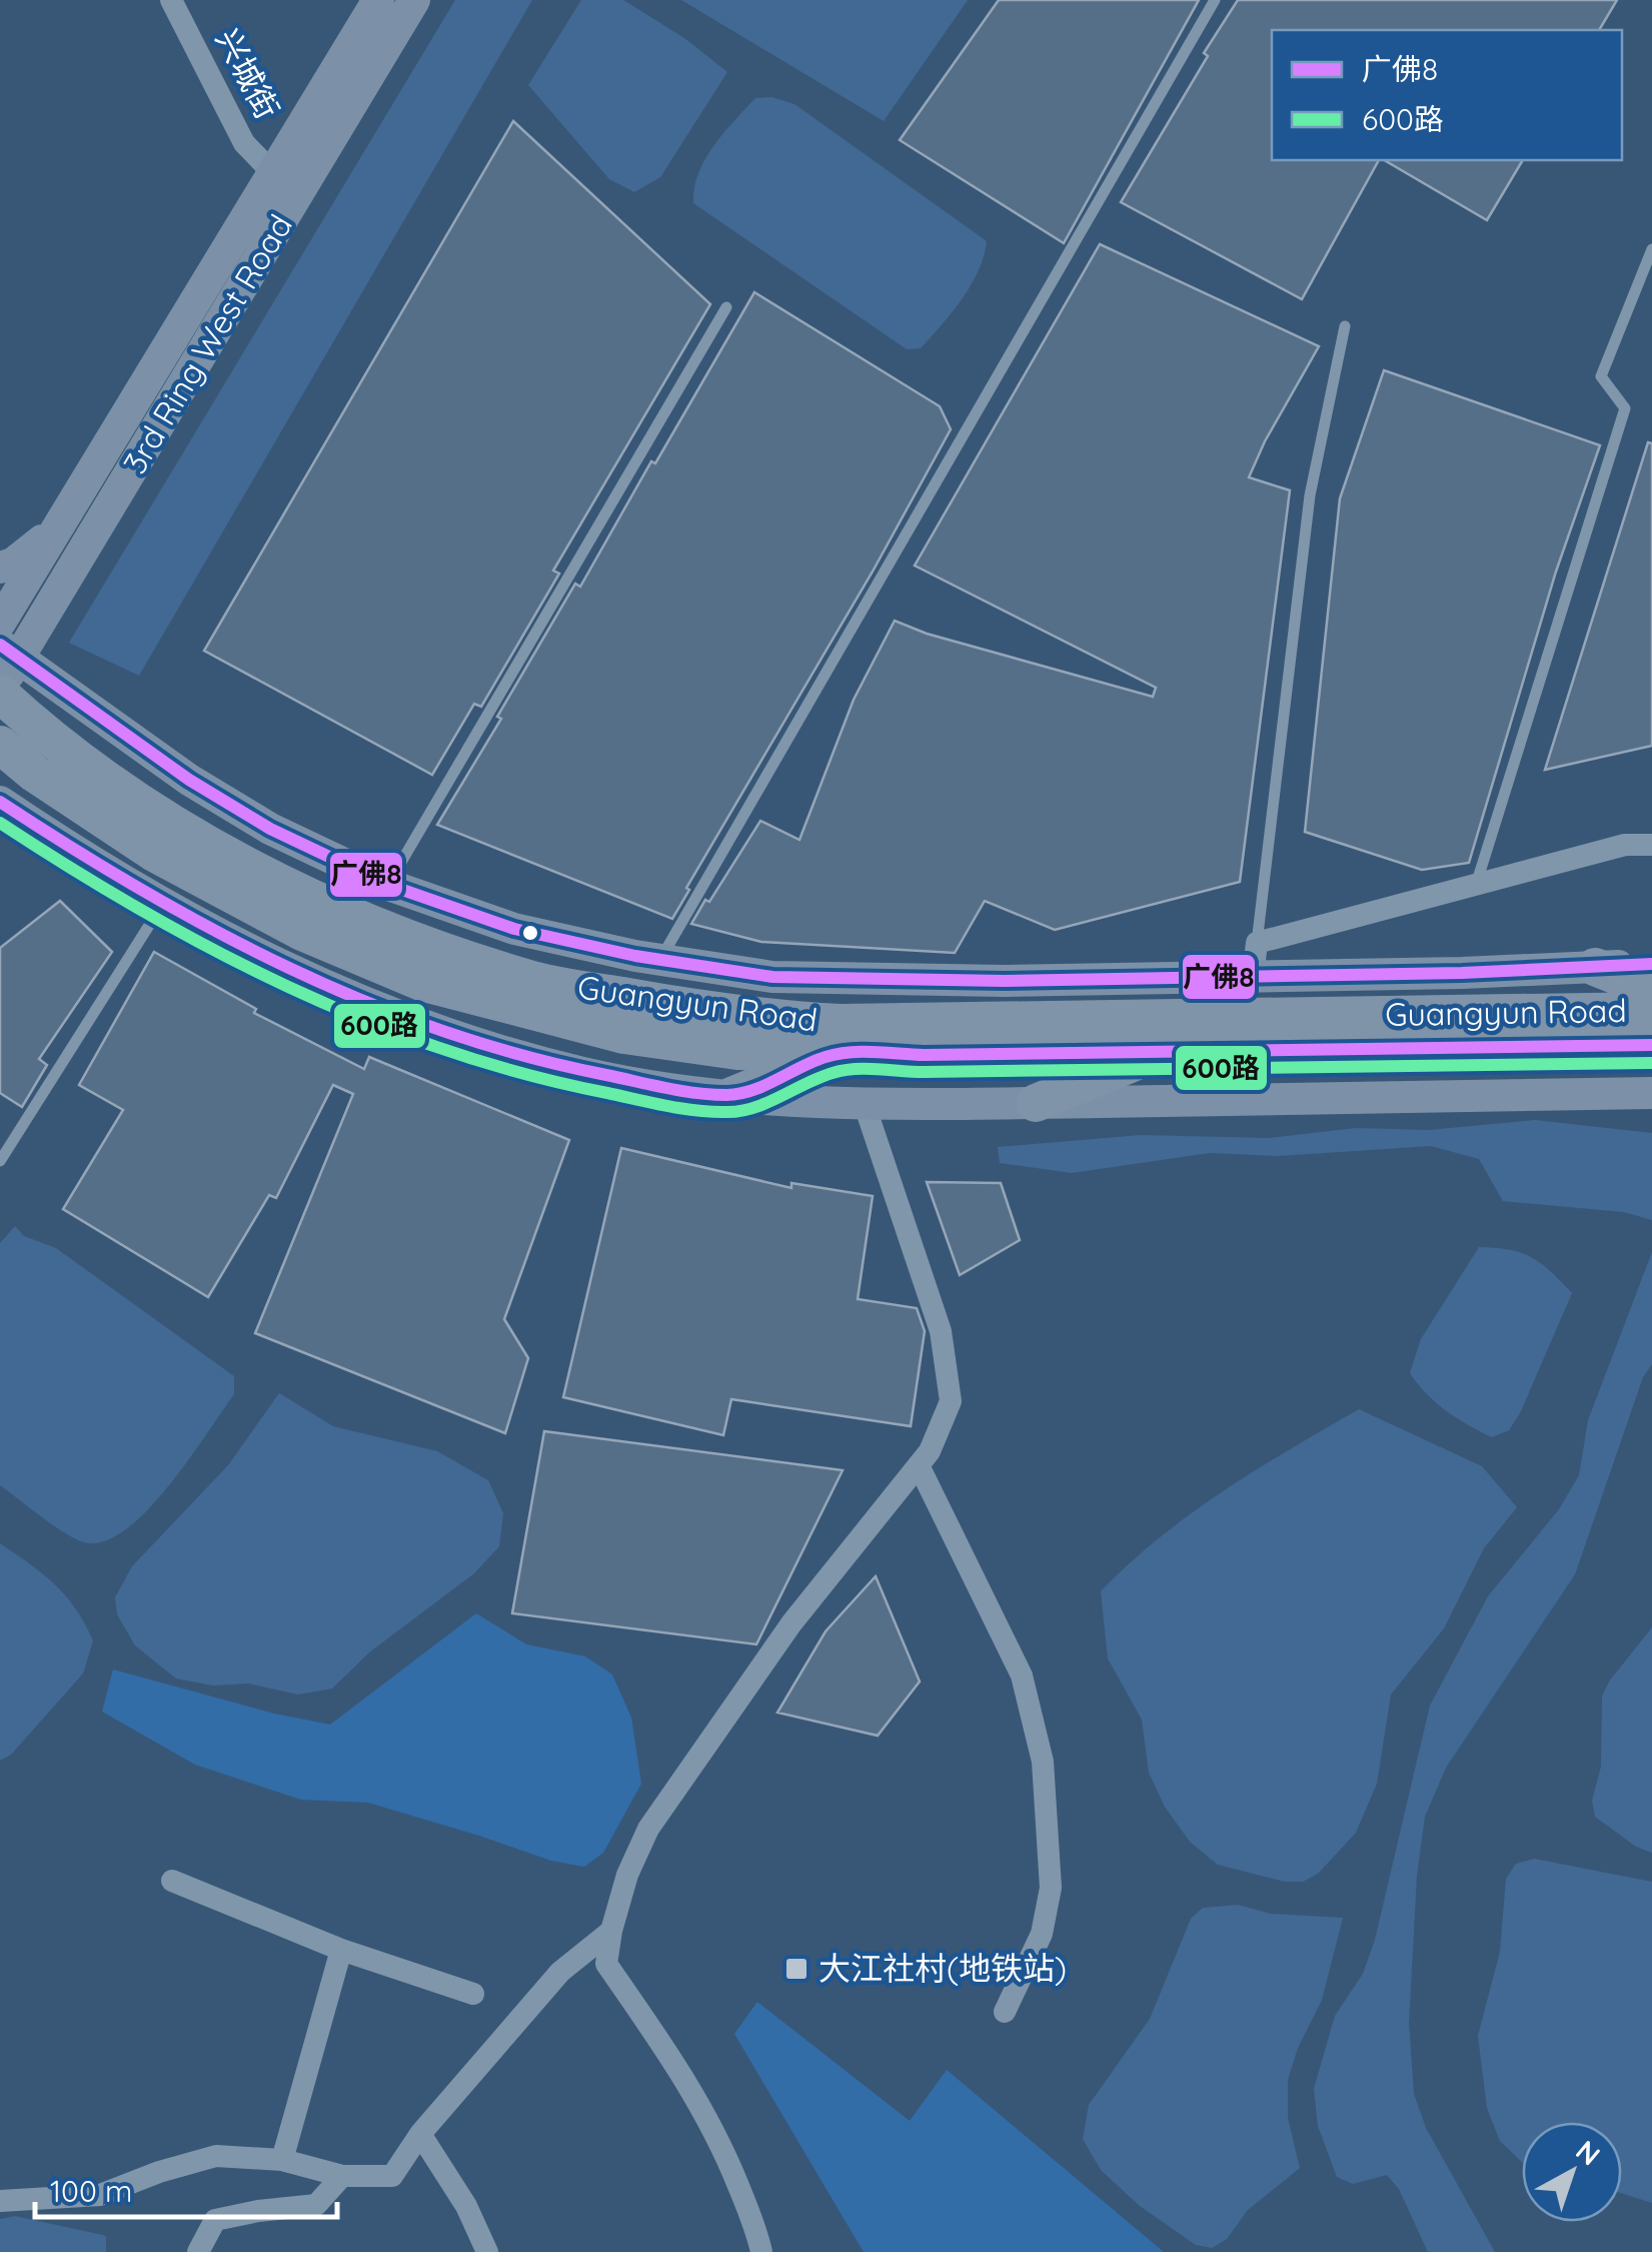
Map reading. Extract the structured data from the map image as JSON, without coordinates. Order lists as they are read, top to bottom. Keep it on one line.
{"streets":{"main road":["3rd Ring West Road","Guangyun Road"],"street":["兴城街"]},"crossings":[["兴城街","3rd Ring West Road"]],"places":{"transit":["大江社村(地铁站)"]},"lines":["transit line 广佛8","transit line 600路"],"legend":["广佛8","600路"],"scale_bar":"100 m","north":"top right"}
